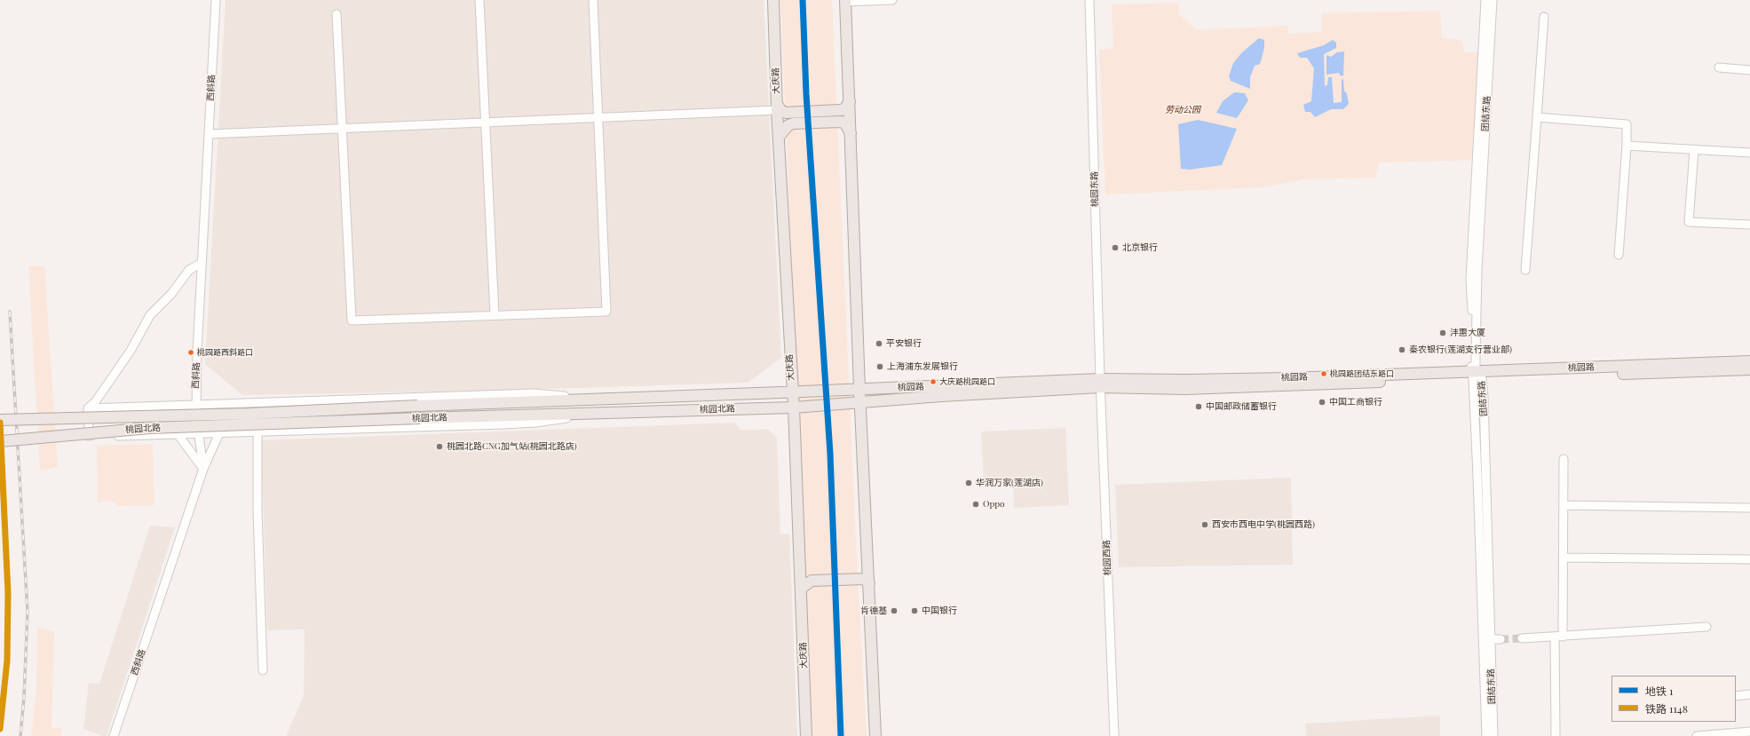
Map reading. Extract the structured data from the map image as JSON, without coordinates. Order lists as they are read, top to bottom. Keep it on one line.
{"streets":{"main road":["大庆路","桃园路","桃园北路"],"street":["西斜路","团结东路","桃园东路","桃园西路"]},"crossings":[["大庆路","桃园北路"],["团结东路","桃园路"],["桃园东路","桃园路"],["桃园东路","桃园西路"],["桃园路","桃园北路"],["桃园路","桃园西路"]],"parks":["劳动公园"],"places":["北京银行","沣惠大厦","平安银行","秦农银行(莲湖支行营业部)","桃园路西斜路口","上海浦东发展银行","桃园路团结东路口","大庆路桃园路口","中国工商银行","中国邮政储蓄银行","桃园北路CNG加气站(桃园北路店)","华润万家(莲湖店)","Oppo","西安市西电中学(桃园西路)","肯德基","中国银行"],"lines":["metro line 1","rail line 1148"],"legend":["地铁 1","铁路 1148"]}
